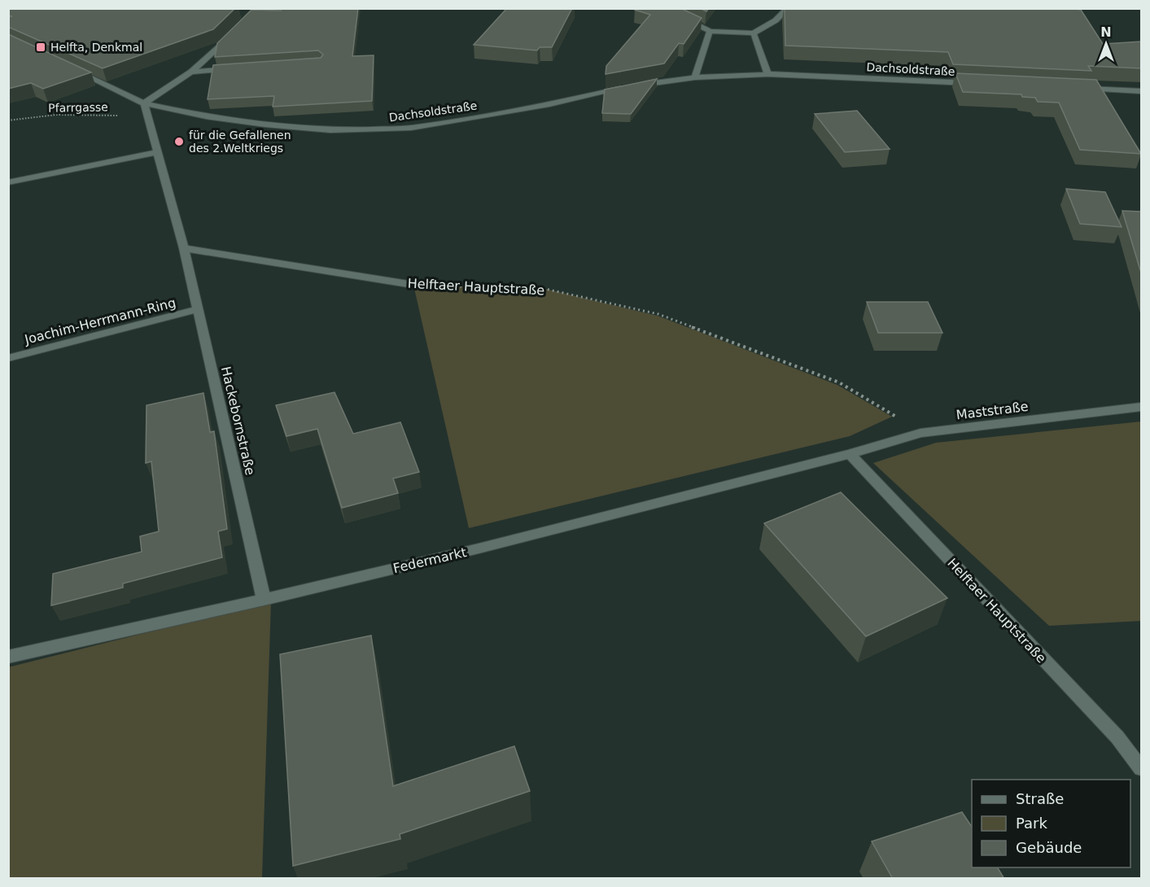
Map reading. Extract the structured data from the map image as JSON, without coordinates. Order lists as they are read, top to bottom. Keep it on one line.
{"streets":{"street":["Dachsoldstraße","Helftaer Hauptstraße","Joachim-Herrmann-Ring","Maststraße","Hackebornstraße","Federmarkt"],"path":["Pfarrgasse"]},"crossings":[["Helftaer Hauptstraße","Maststraße"],["Helftaer Hauptstraße","Hackebornstraße"],["Helftaer Hauptstraße","Federmarkt"],["Joachim-Herrmann-Ring","Hackebornstraße"],["Maststraße","Federmarkt"],["Hackebornstraße","Federmarkt"]],"places":{"transit":["Helfta, Denkmal"],"other":["für die Gefallenen des 2.Weltkriegs"]},"legend":["Straße","Park","Gebäude"],"north":"top"}
